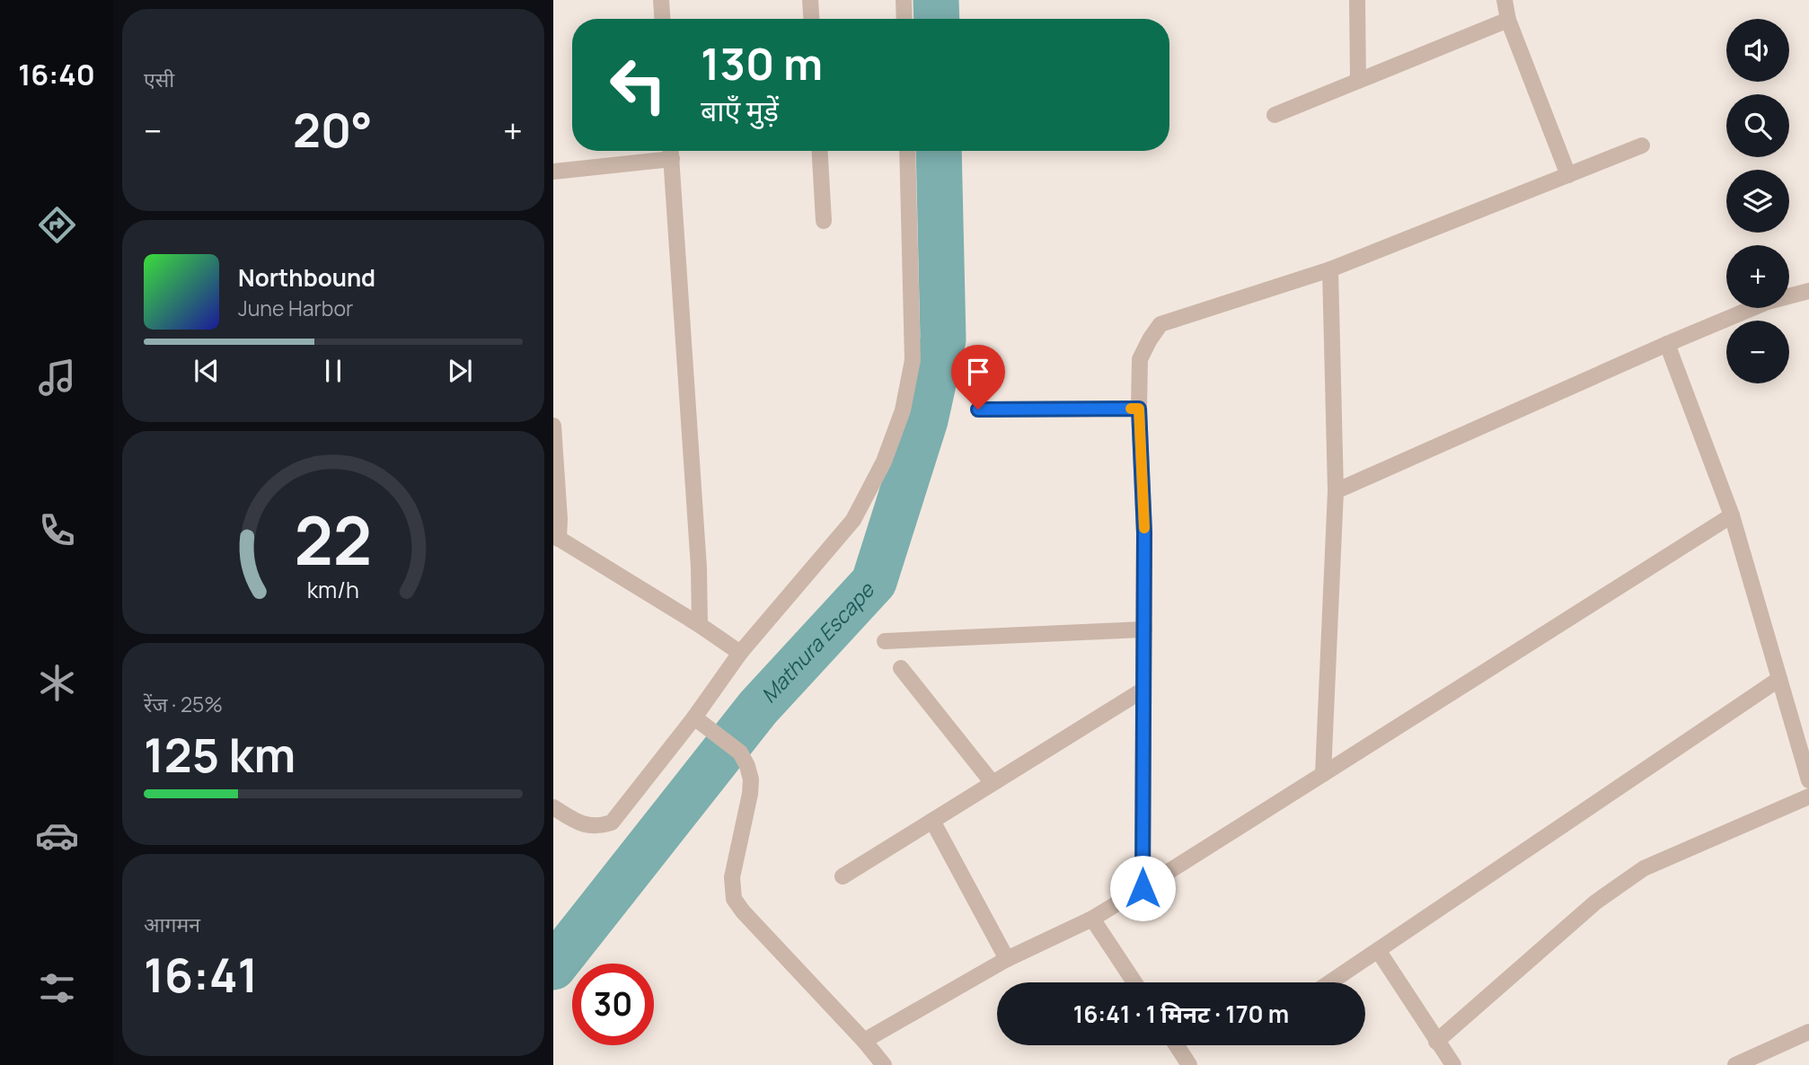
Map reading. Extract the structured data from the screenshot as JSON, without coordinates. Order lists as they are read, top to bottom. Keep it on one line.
{"water":["Mathura Escape"],"page":{"tabs":"16:40","tile":["एसी",["रेंज · 25%","125 km"],["आगमन","16:41"]],"map_buttons":["+","−"],"turn":["130 m","बाएँ मुड़ें"],"heat":["−","20°","+"],"song":["Northbound","June Harbor"],"limit":"30","trip":"16:41 · 1 मिनट · 170 m","gauge":["22","km/h"]}}
